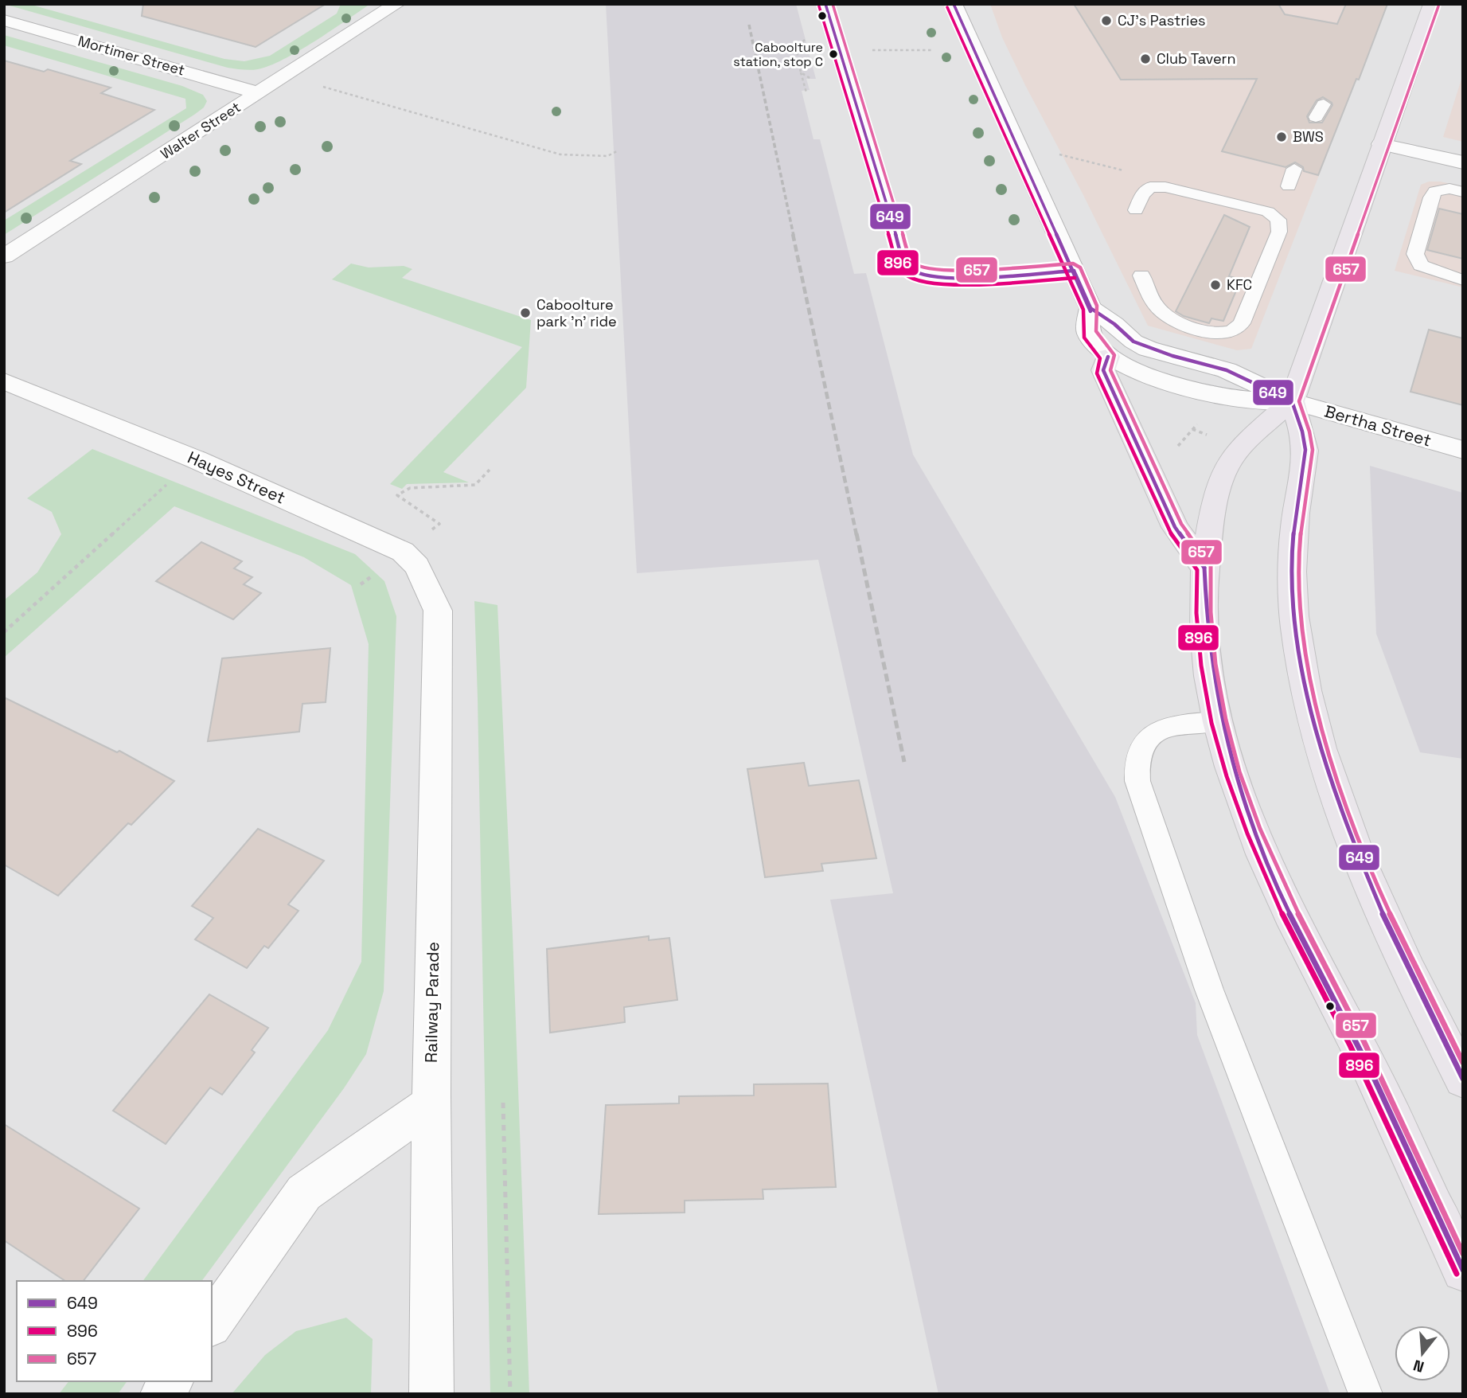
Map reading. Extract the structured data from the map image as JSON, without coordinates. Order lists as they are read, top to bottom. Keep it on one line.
{"streets":{"street":["Mortimer Street","Walter Street","Bertha Street","Hayes Street","Railway Parade"]},"crossings":[["Mortimer Street","Walter Street"],["Hayes Street","Railway Parade"]],"places":["CJ's Pastries","Caboolture station, stop C","Club Tavern","BWS","KFC","Caboolture park 'n' ride"],"lines":["transit line 649","transit line 657","transit line 896"],"legend":["649","896","657"],"north":"bottom"}
